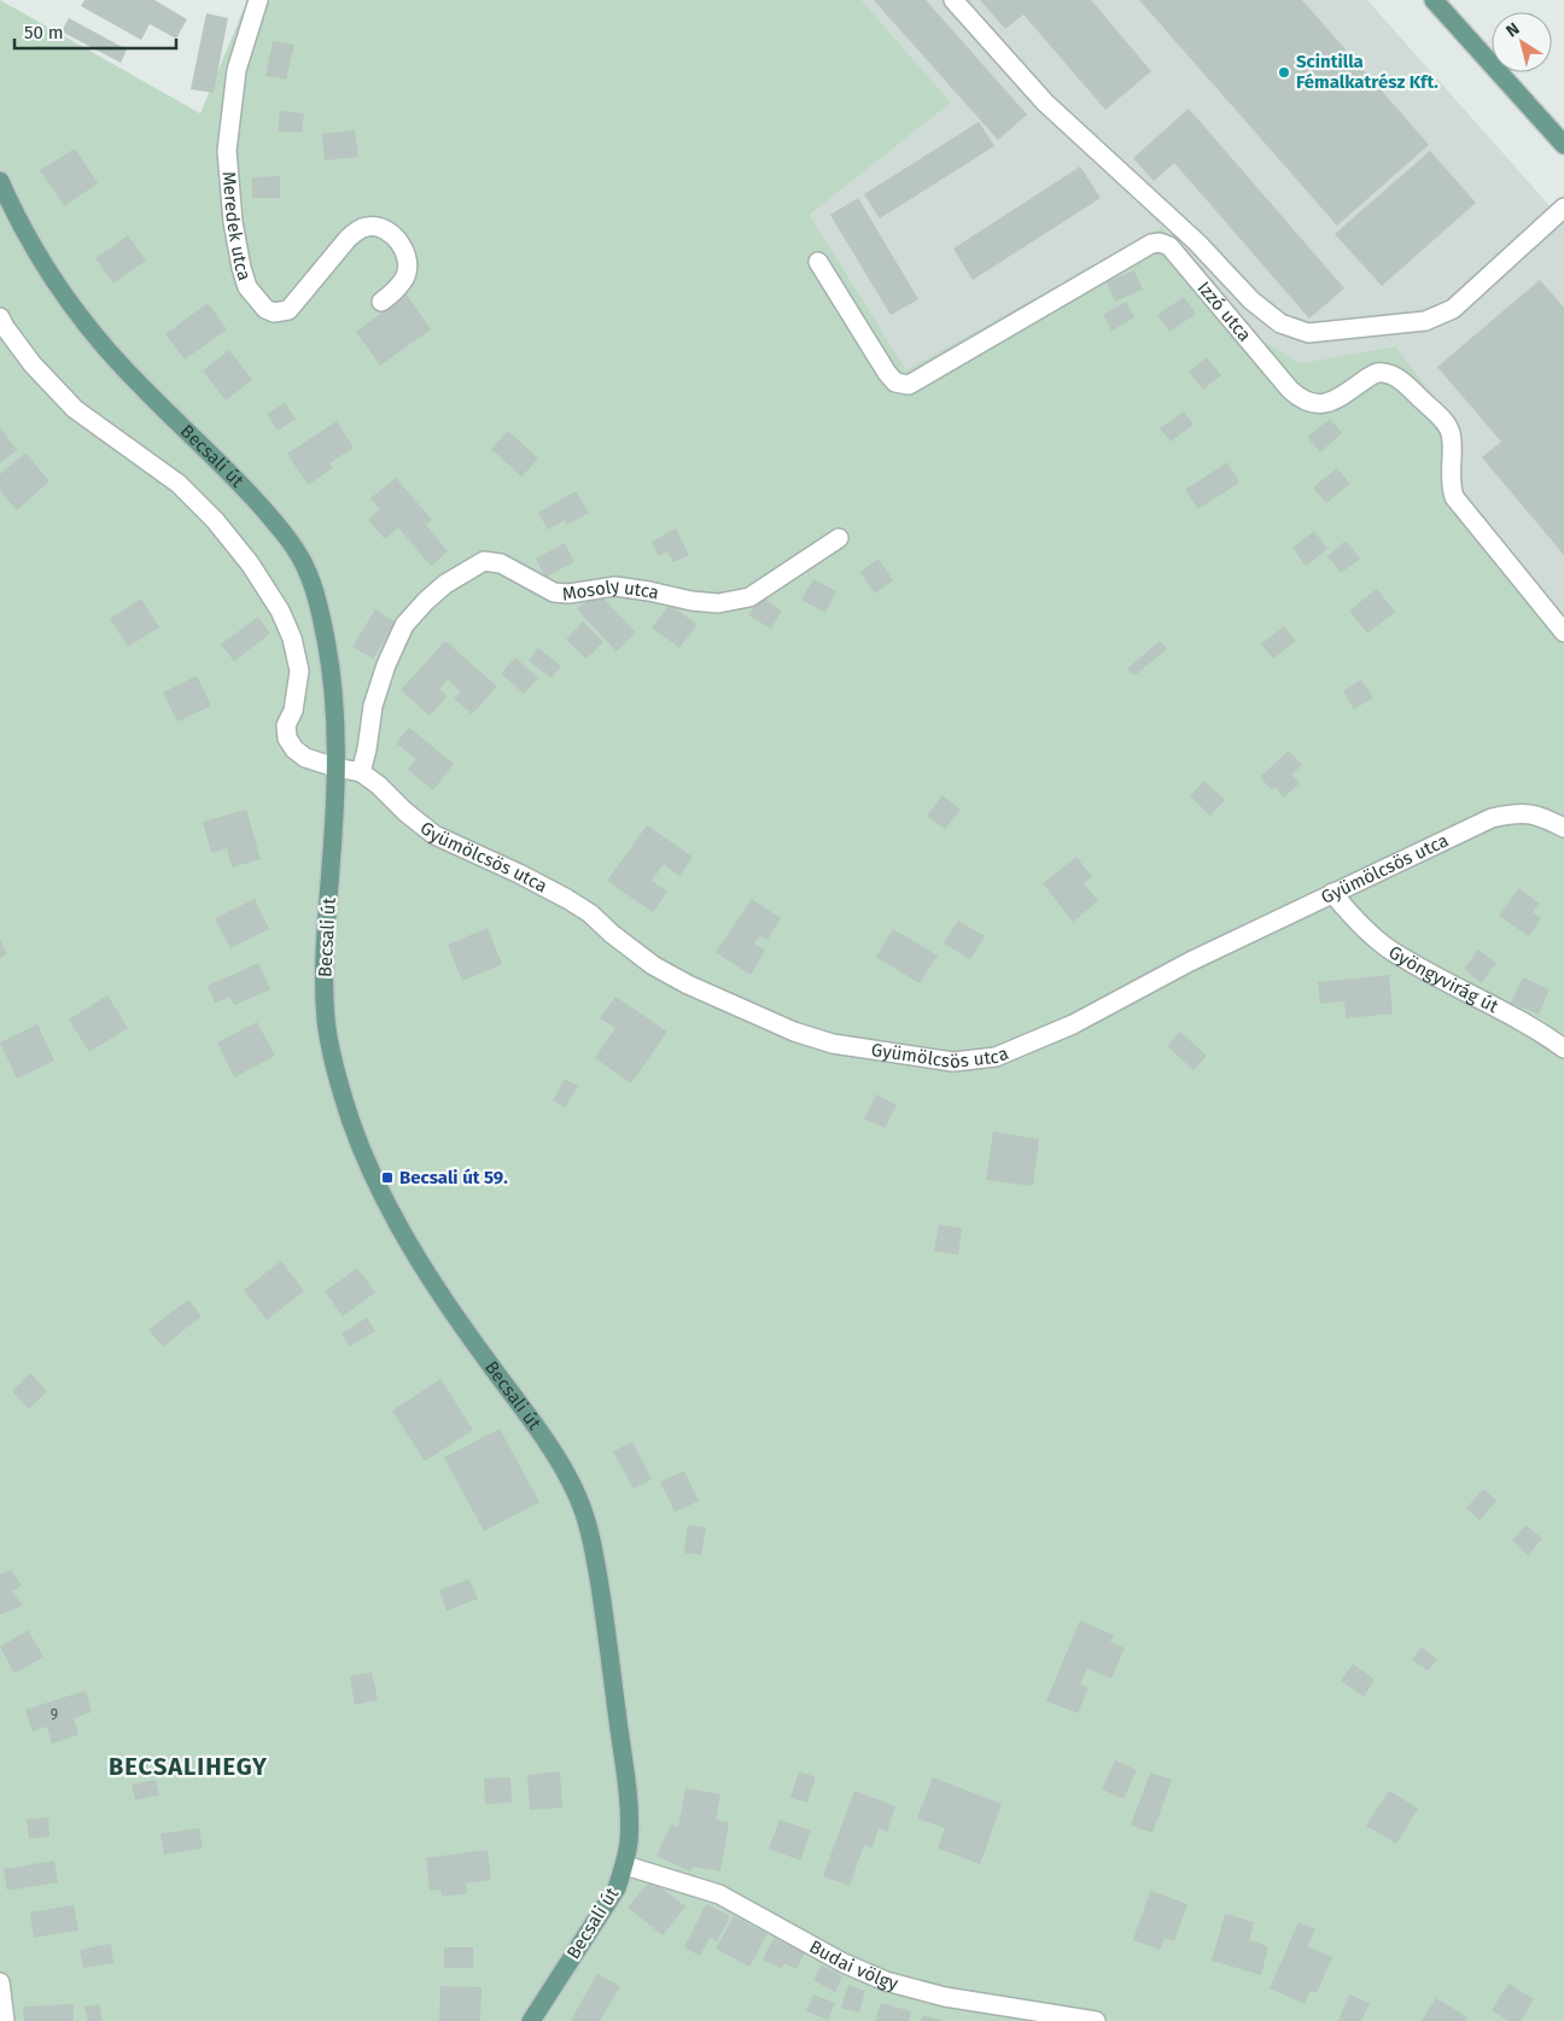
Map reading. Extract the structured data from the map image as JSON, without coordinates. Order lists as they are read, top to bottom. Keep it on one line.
{"streets":{"main road":["Becsali út"],"street":["Meredek utca","Izzó utca","Mosoly utca","Gyümölcsös utca","Gyöngyvirág út","Budai völgy"]},"crossings":[["Becsali út","Gyümölcsös utca"],["Becsali út","Budai völgy"],["Mosoly utca","Gyümölcsös utca"],["Gyümölcsös utca","Gyöngyvirág út"]],"districts":["BECSALIHEGY"],"places":{"other":["Scintilla Fémalkatrész Kft."],"transit":["Becsali út 59."]},"house_numbers":["9"],"scale_bar":"50 m","north":"top left"}
